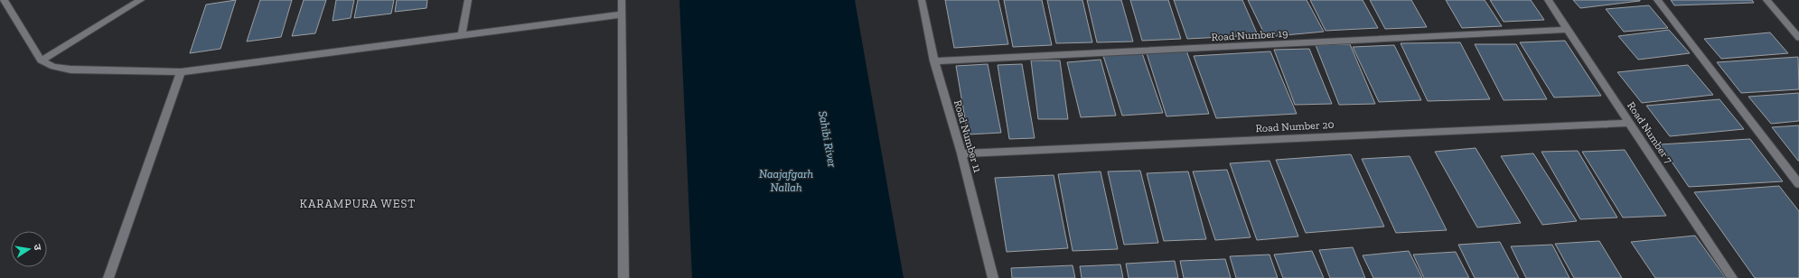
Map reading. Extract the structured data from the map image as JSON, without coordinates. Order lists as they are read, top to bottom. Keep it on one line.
{"streets":{"street":["Road Number 19","Road Number 20","Road Number 7","Road Number 11"]},"crossings":[["Road Number 19","Road Number 7"],["Road Number 19","Road Number 11"],["Road Number 20","Road Number 7"],["Road Number 20","Road Number 11"]],"districts":["KARAMPURA WEST"],"water":["Sahibi River","Naajafgarh Nallah"],"north":"right"}
